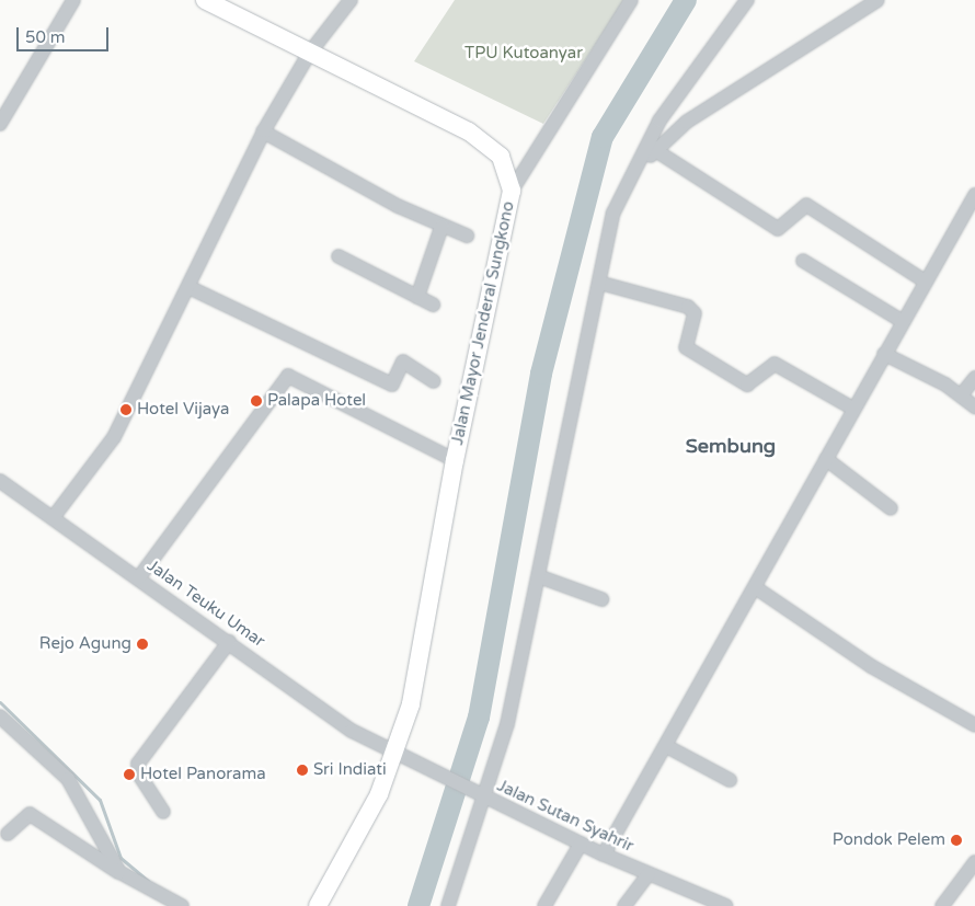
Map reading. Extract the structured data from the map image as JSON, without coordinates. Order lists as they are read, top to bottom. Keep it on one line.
{"streets":{"main road":["Jalan Mayor Jenderal Sungkono"],"street":["Jalan Teuku Umar","Jalan Sutan Syahrir"]},"crossings":[["Jalan Mayor Jenderal Sungkono","Jalan Teuku Umar"],["Jalan Mayor Jenderal Sungkono","Jalan Sutan Syahrir"],["Jalan Teuku Umar","Jalan Sutan Syahrir"]],"districts":["Sembung"],"parks":["TPU Kutoanyar"],"places":["Palapa Hotel","Hotel Vijaya","Rejo Agung","Sri Indiati","Hotel Panorama","Pondok Pelem"],"scale_bar":"50 m"}
